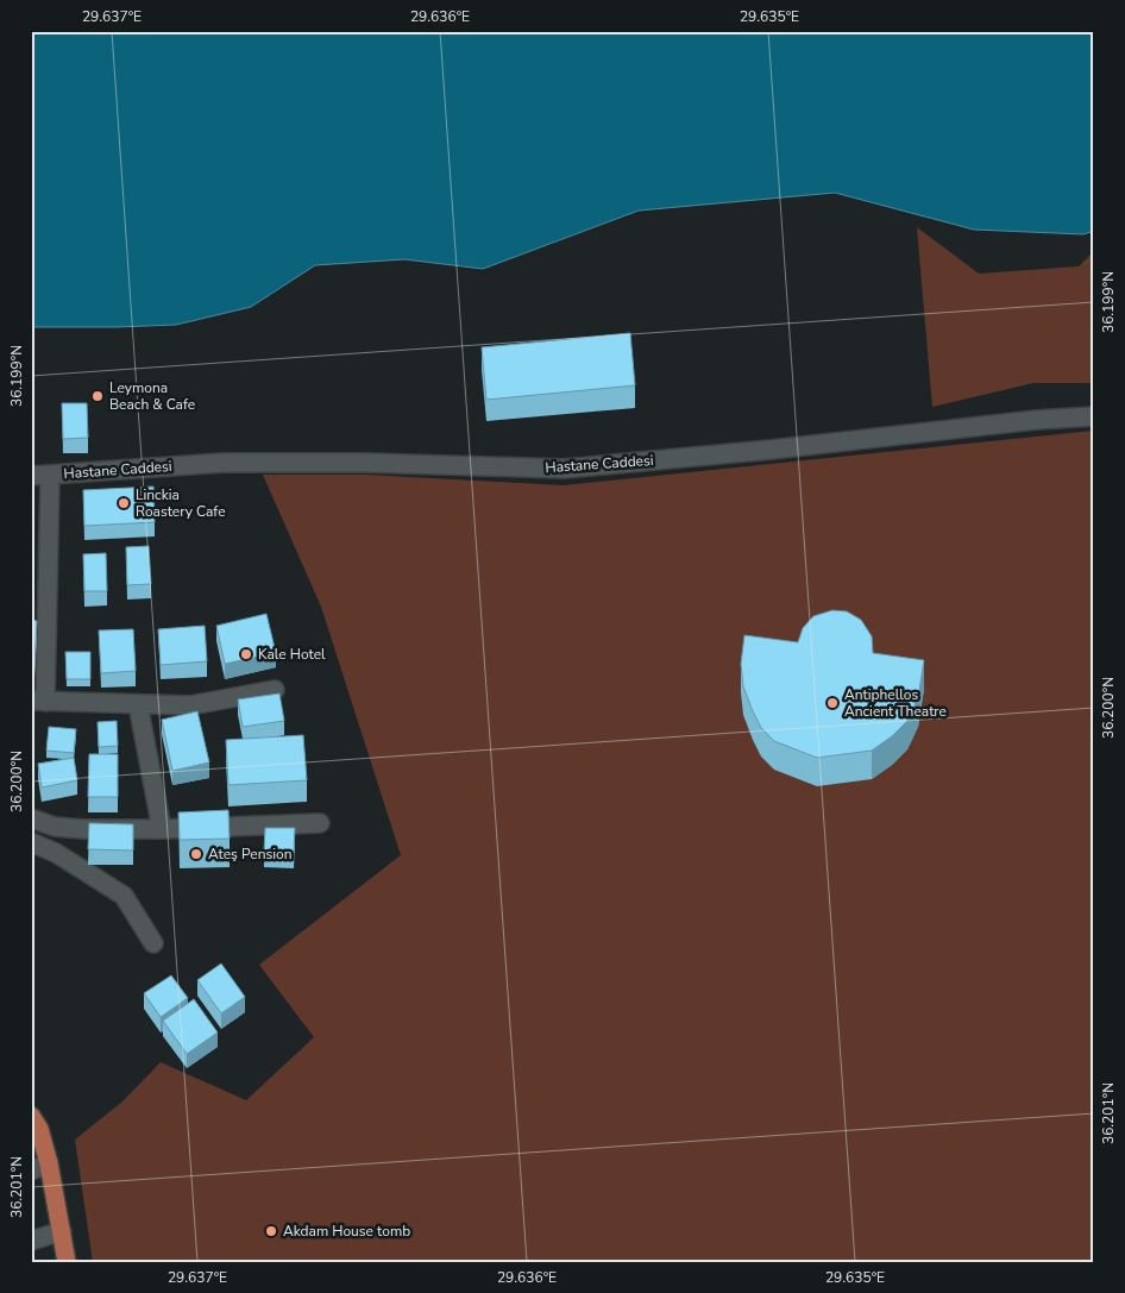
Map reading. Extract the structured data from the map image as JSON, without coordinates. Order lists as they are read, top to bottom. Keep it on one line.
{"streets":{"street":["Hastane Caddesi"]},"places":["Leymona Beach & Cafe","Linckia Roastery Cafe","Kale Hotel","Antiphellos Ancient Theatre","Ateş Pension","Akdam House tomb"],"coordinates":["29.637°E","29.636°E","29.635°E","36.199°N","36.200°N","36.201°N"]}
